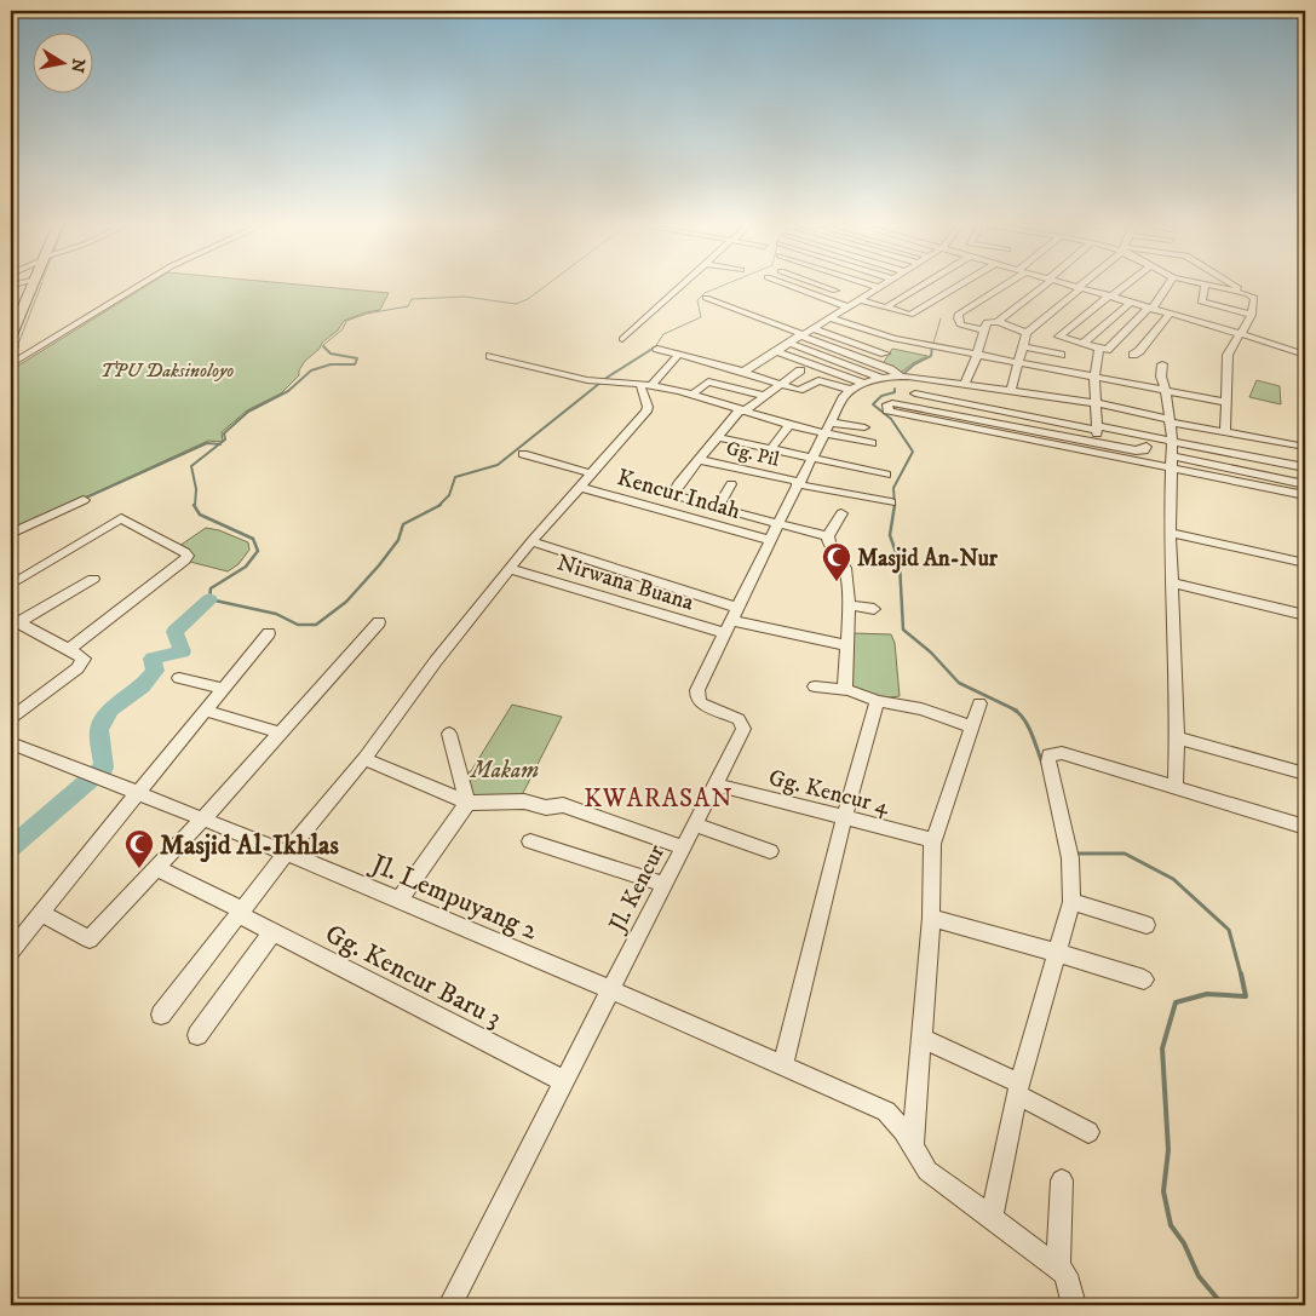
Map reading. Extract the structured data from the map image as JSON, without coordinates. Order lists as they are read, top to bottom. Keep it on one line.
{"streets":{"street":["Gg. Pil","Kencur Indah","Nirwana Buana","Gg. Kencur 4","Jl. Kencur","Jl. Lempuyang 2","Gg. Kencur Baru 3"]},"crossings":[["Gg. Pil","Jl. Kencur"],["Kencur Indah","Jl. Kencur"],["Nirwana Buana","Jl. Kencur"],["Gg. Kencur 4","Jl. Kencur"],["Jl. Kencur","Jl. Lempuyang 2"],["Jl. Kencur","Gg. Kencur Baru 3"]],"districts":["KWARASAN"],"parks":["TPU Daksinoloyo","Makam"],"places":{"mosque":["Masjid An-Nur","Masjid Al-Ikhlas"]},"north":"right"}
